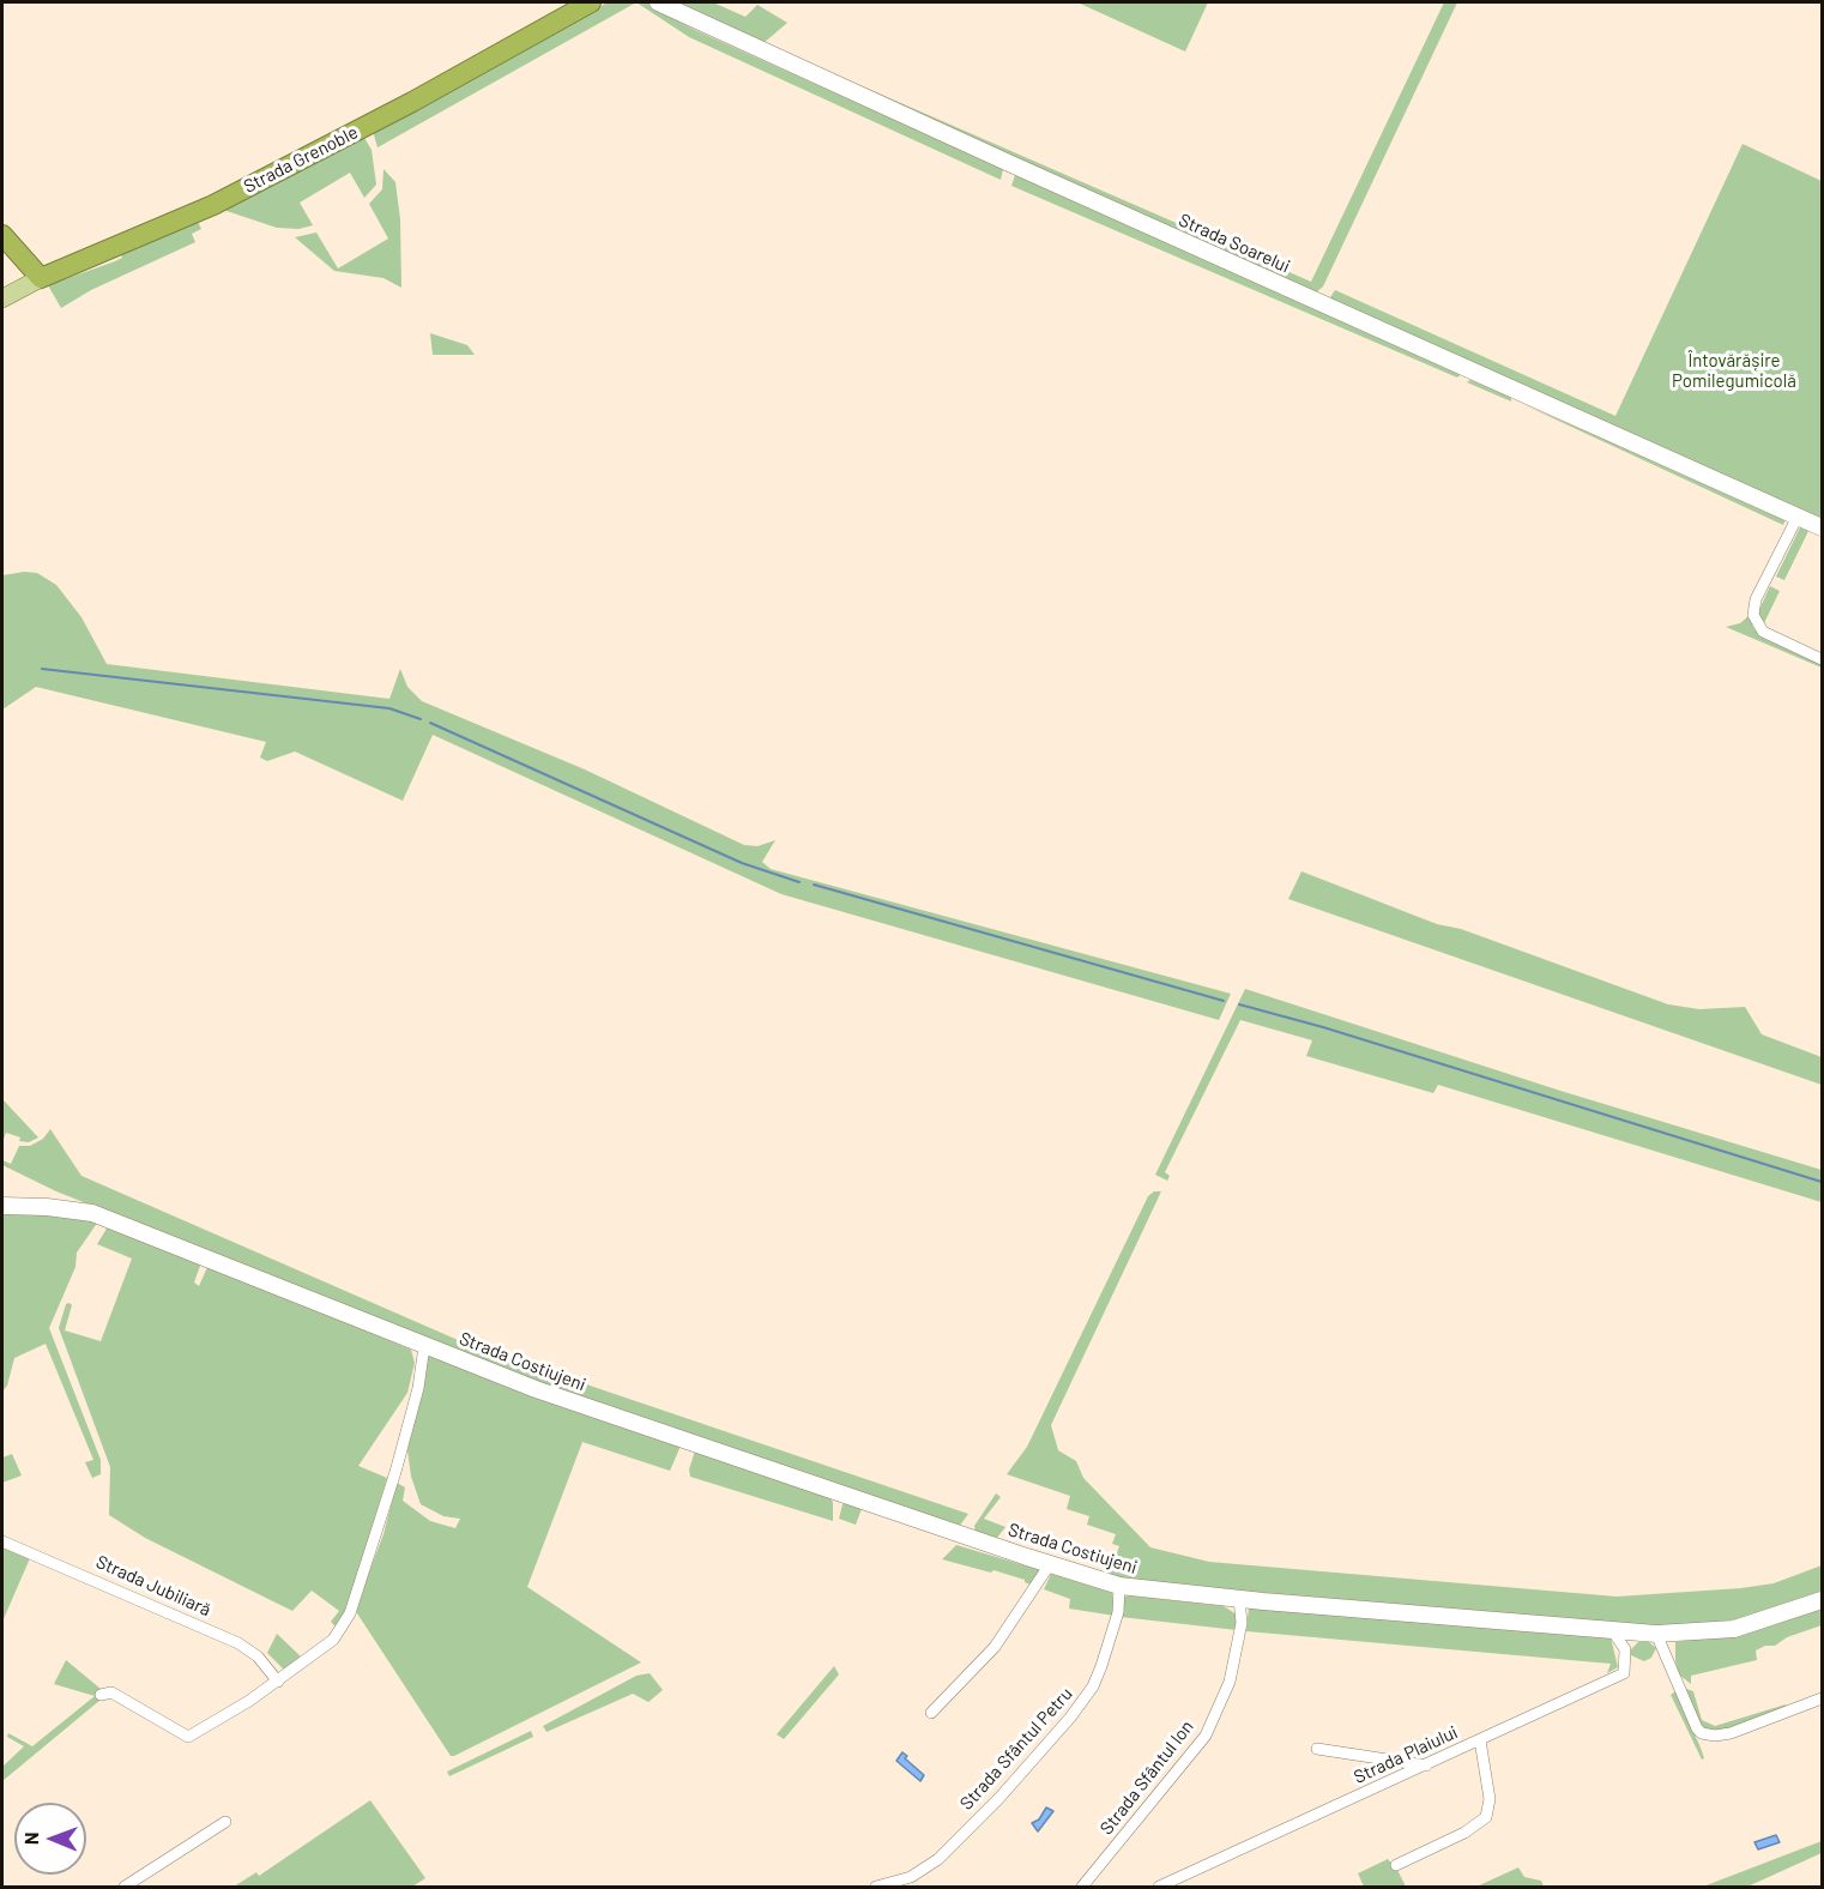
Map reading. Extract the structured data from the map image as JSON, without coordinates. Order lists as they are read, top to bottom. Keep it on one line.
{"streets":{"highway":["Strada Grenoble"],"street":["Strada Soarelui","Strada Costiujeni","Strada Jubiliară","Strada Sfântul Petru","Strada Plaiului","Strada Sfântul Ion"]},"crossings":[["Strada Costiujeni","Strada Sfântul Petru"],["Strada Costiujeni","Strada Plaiului"],["Strada Costiujeni","Strada Sfântul Ion"]],"parks":["Întovărășire Pomilegumicolă"],"north":"left"}
